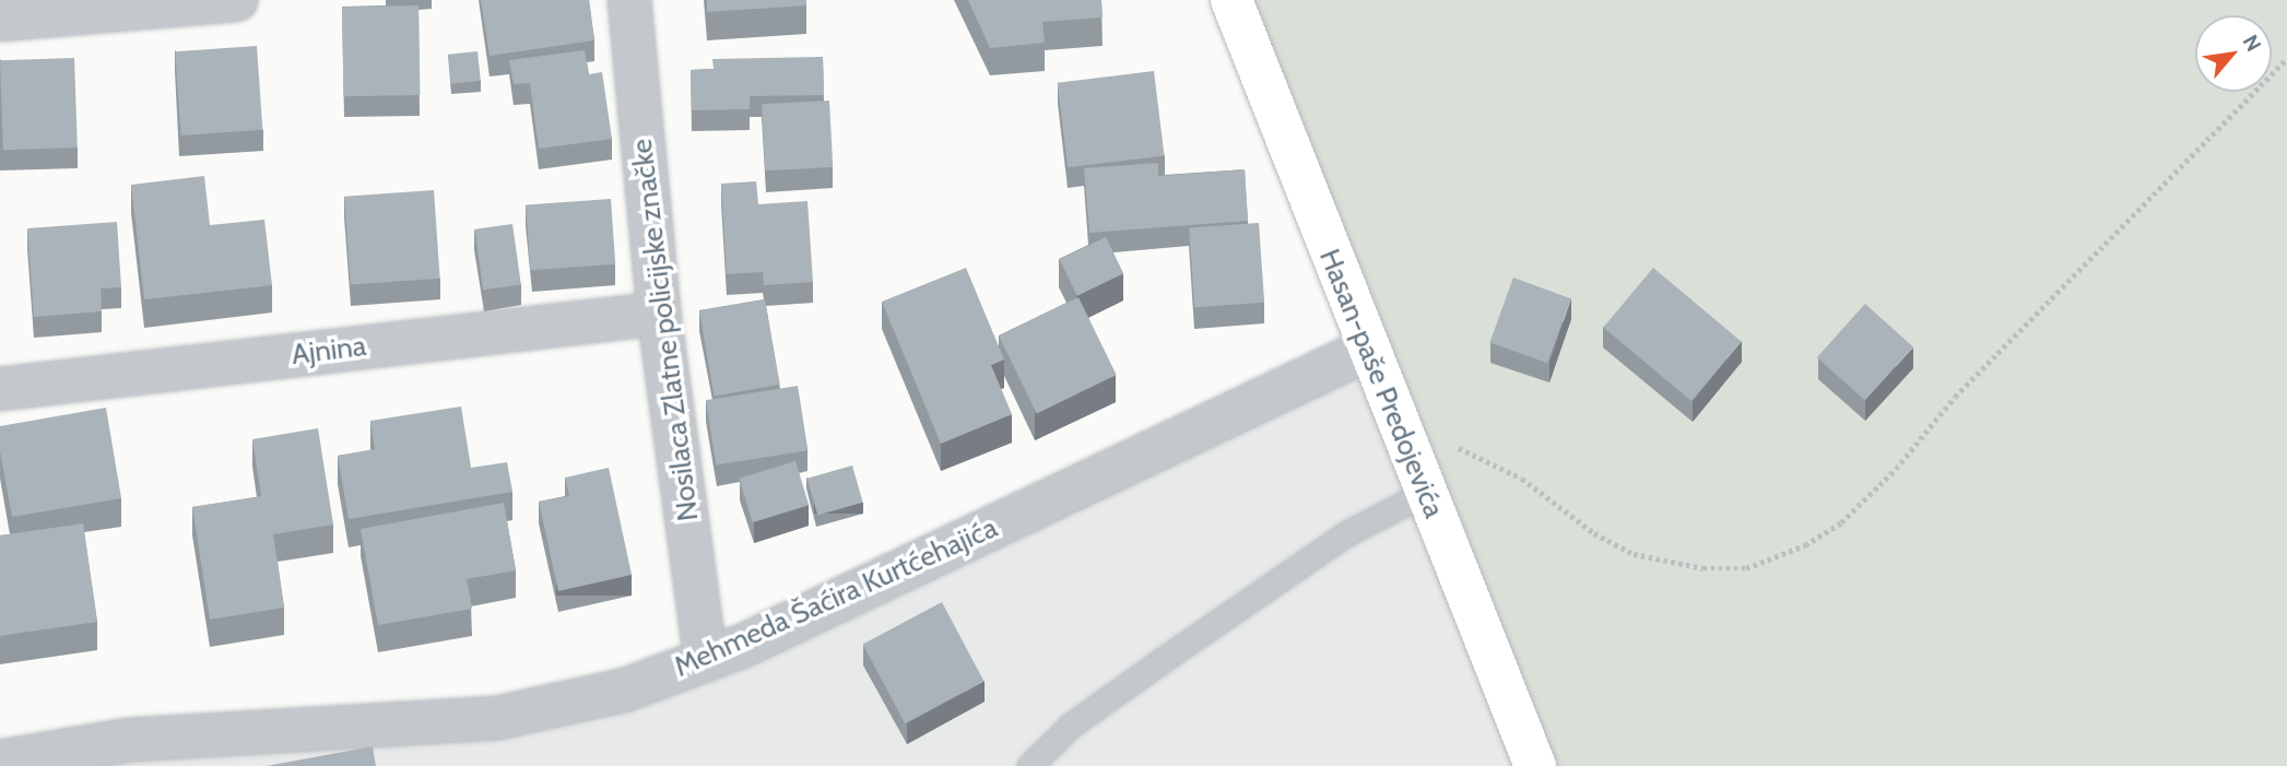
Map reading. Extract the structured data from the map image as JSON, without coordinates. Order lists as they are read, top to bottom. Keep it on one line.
{"streets":{"main road":["Hasan-paše Predojevića"],"street":["Nosilaca Zlatne policijske značke","Ajnina","Mehmeda Šaćira Kurtćehajića"]},"crossings":[["Nosilaca Zlatne policijske značke","Ajnina"],["Nosilaca Zlatne policijske značke","Mehmeda Šaćira Kurtćehajića"],["Hasan-paše Predojevića","Mehmeda Šaćira Kurtćehajića"]],"north":"top right"}
